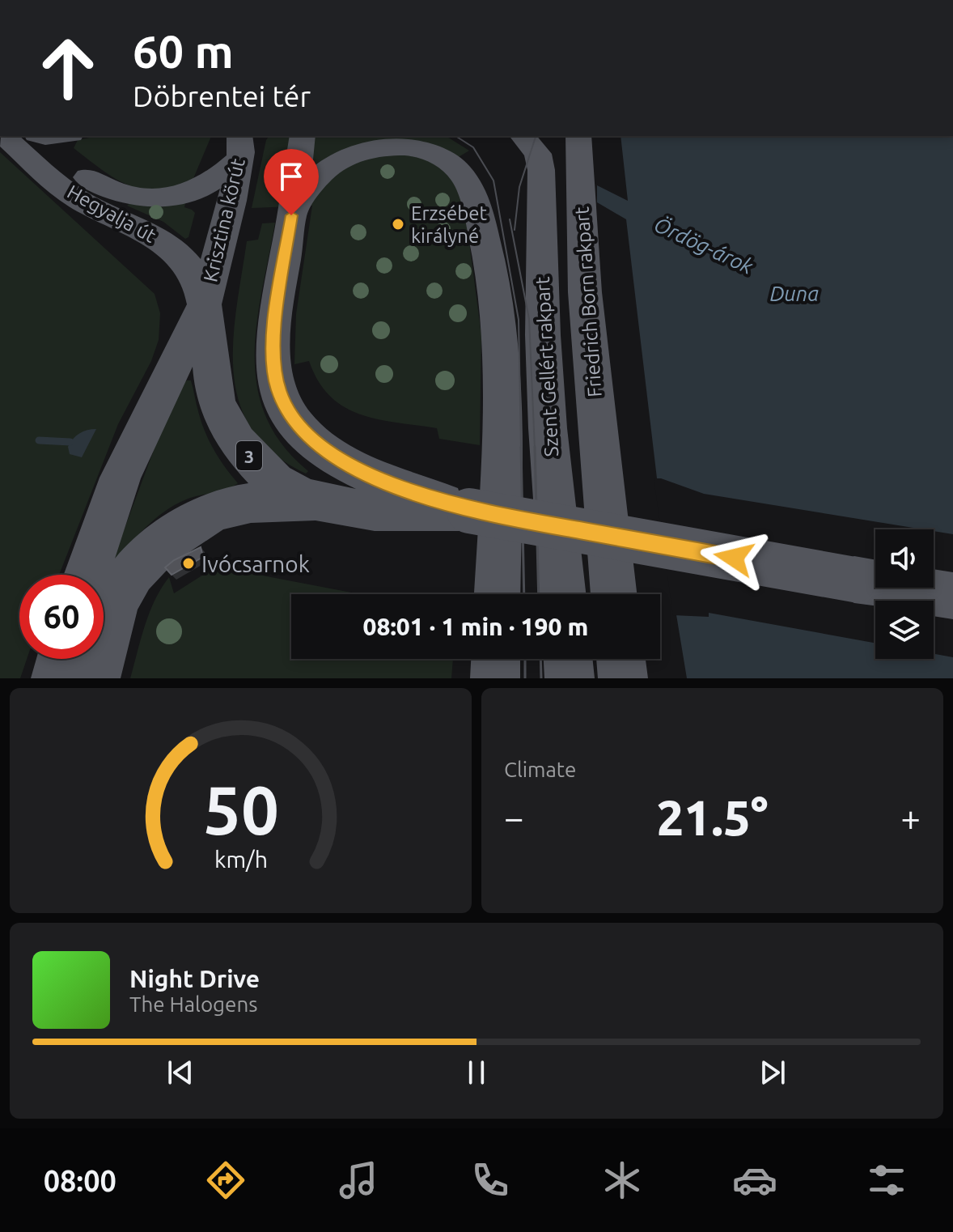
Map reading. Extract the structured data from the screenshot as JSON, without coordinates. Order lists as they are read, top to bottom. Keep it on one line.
{"streets":{"main road":["Hegyalja út","Krisztina körút","Friedrich Born rakpart","Szent Gellért rakpart","3"]},"crossings":[["Hegyalja út","Krisztina körút"],["Hegyalja út","3"],["Krisztina körút","3"]],"water":["Ördög-árok","Duna"],"places":["Erzsébet királyné","Ivócsarnok"],"page":{"turn":["60 m","Döbrentei tér"],"limit":"60","trip":"08:01 · 1 min · 190 m","tile":"Climate","heat":["−","21.5°","+"],"song":["Night Drive","The Halogens"],"tabs":"08:00","gauge":["50","km/h"]}}
